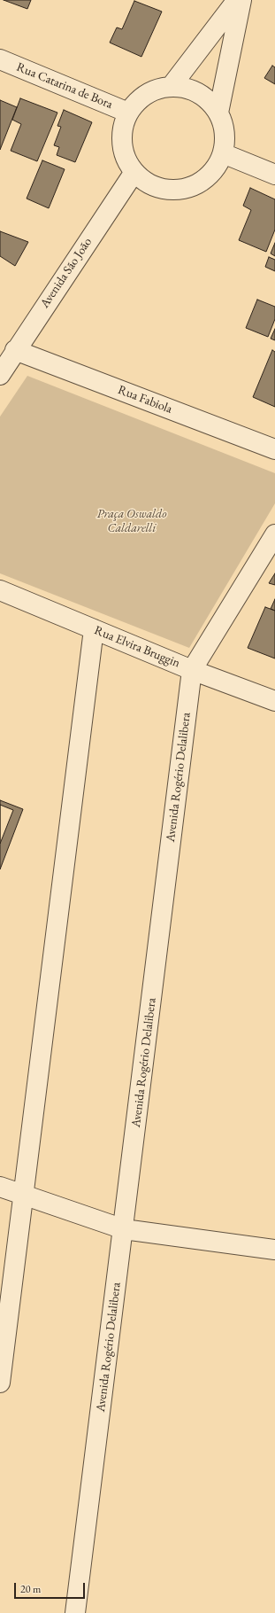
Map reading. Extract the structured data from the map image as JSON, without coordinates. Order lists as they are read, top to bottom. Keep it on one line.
{"streets":{"street":["Rua Catarina de Bora","Avenida São João","Rua Fabiola","Rua Elvira Bruggin","Avenida Rogério Delalibera"]},"crossings":[["Rua Catarina de Bora","Avenida São João"],["Avenida São João","Rua Fabiola"],["Rua Elvira Bruggin","Avenida Rogério Delalibera"]],"parks":["Praça Oswaldo Caldarelli"],"scale_bar":"20 m"}
